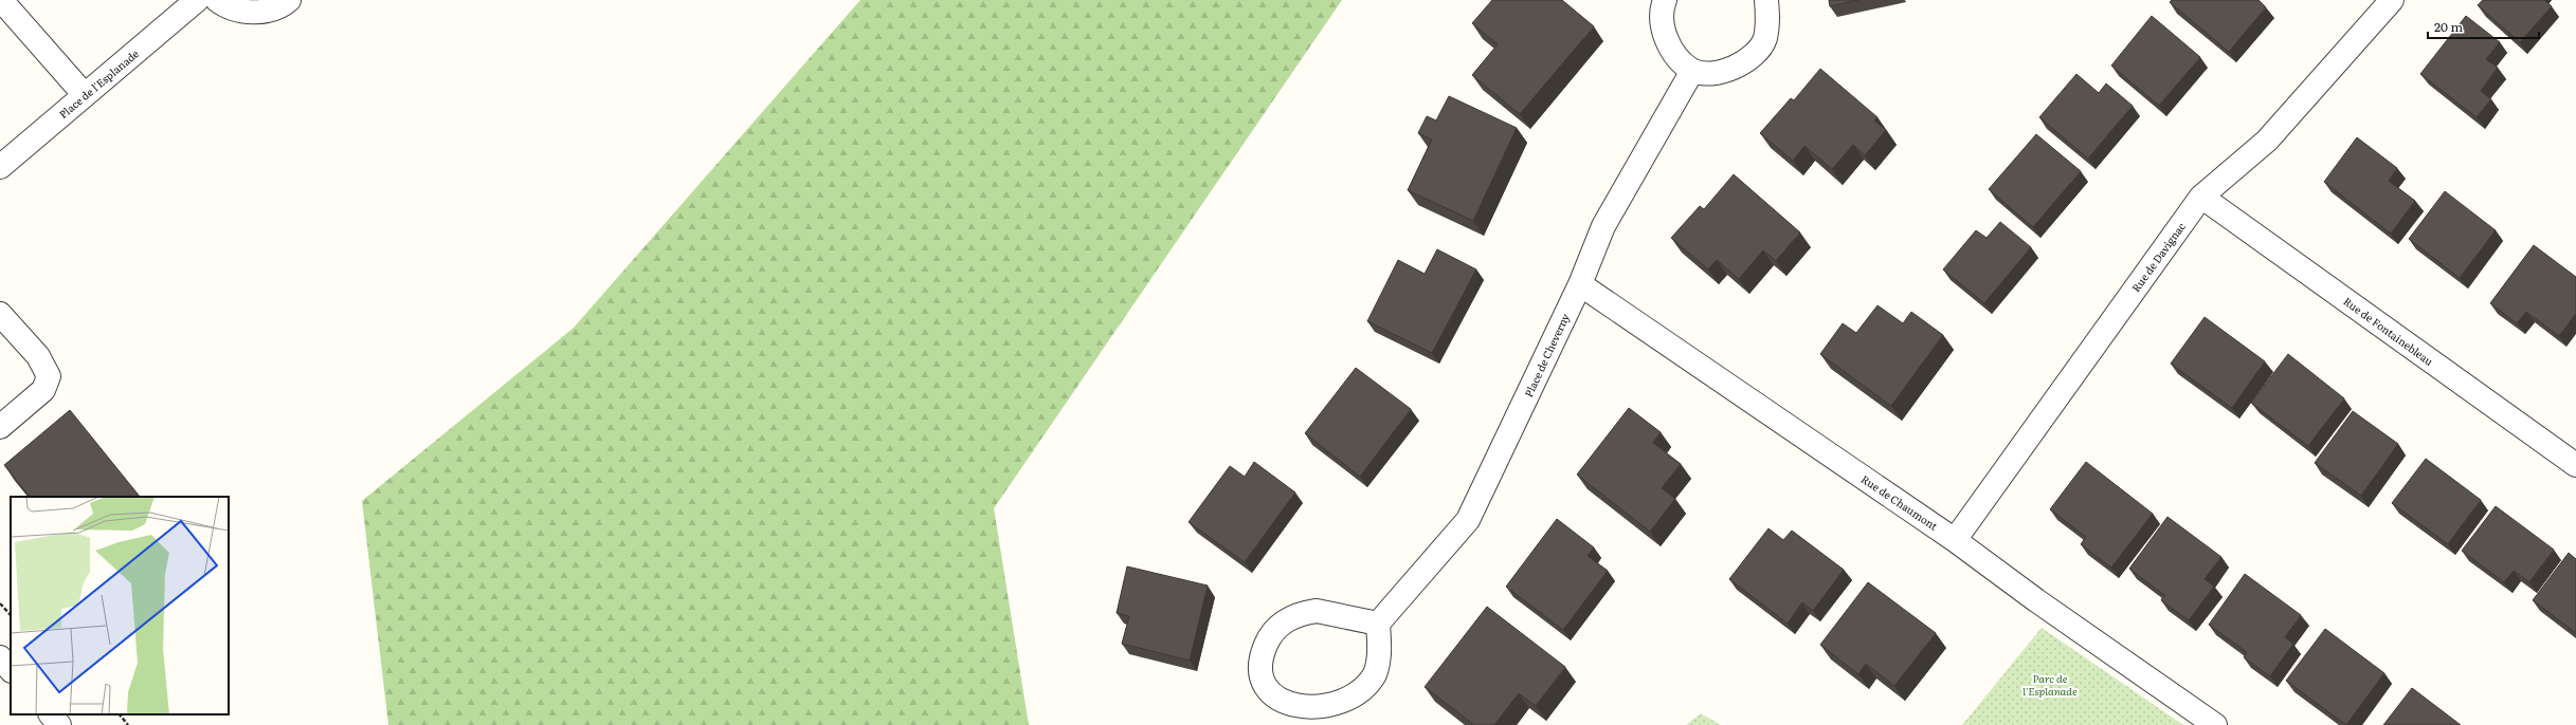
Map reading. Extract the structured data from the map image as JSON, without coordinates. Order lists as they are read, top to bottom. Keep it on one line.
{"streets":{"street":["Place de l'Esplanade","Rue de Davignac","Rue de Fontainebleau","Place de Cheverny","Rue de Chaumont"]},"crossings":[["Rue de Davignac","Rue de Fontainebleau"],["Rue de Davignac","Rue de Chaumont"],["Place de Cheverny","Rue de Chaumont"]],"parks":["Parc de l'Esplanade"],"scale_bar":"20 m"}
